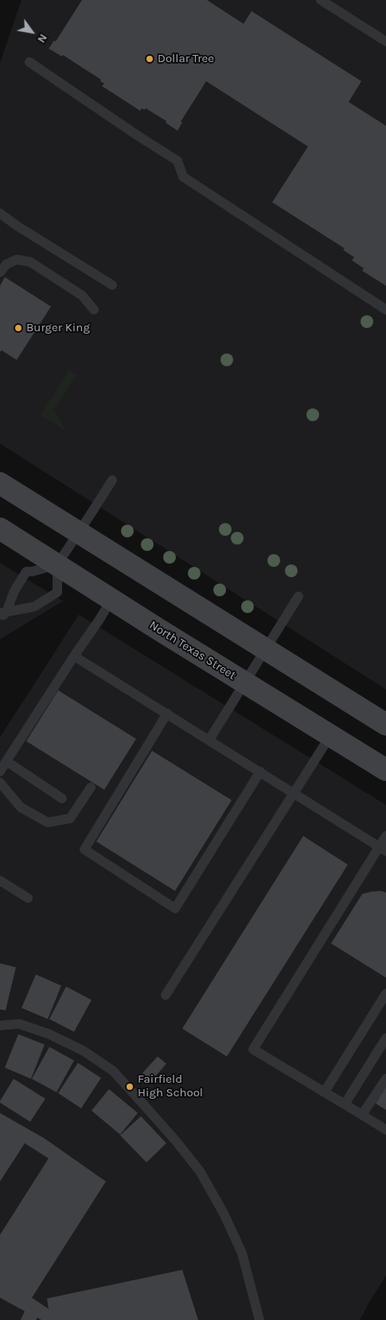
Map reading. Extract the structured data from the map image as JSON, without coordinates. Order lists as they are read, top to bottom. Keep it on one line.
{"streets":{"main road":["North Texas Street"]},"places":["Dollar Tree","Burger King","Fairfield High School"],"north":"bottom right"}
